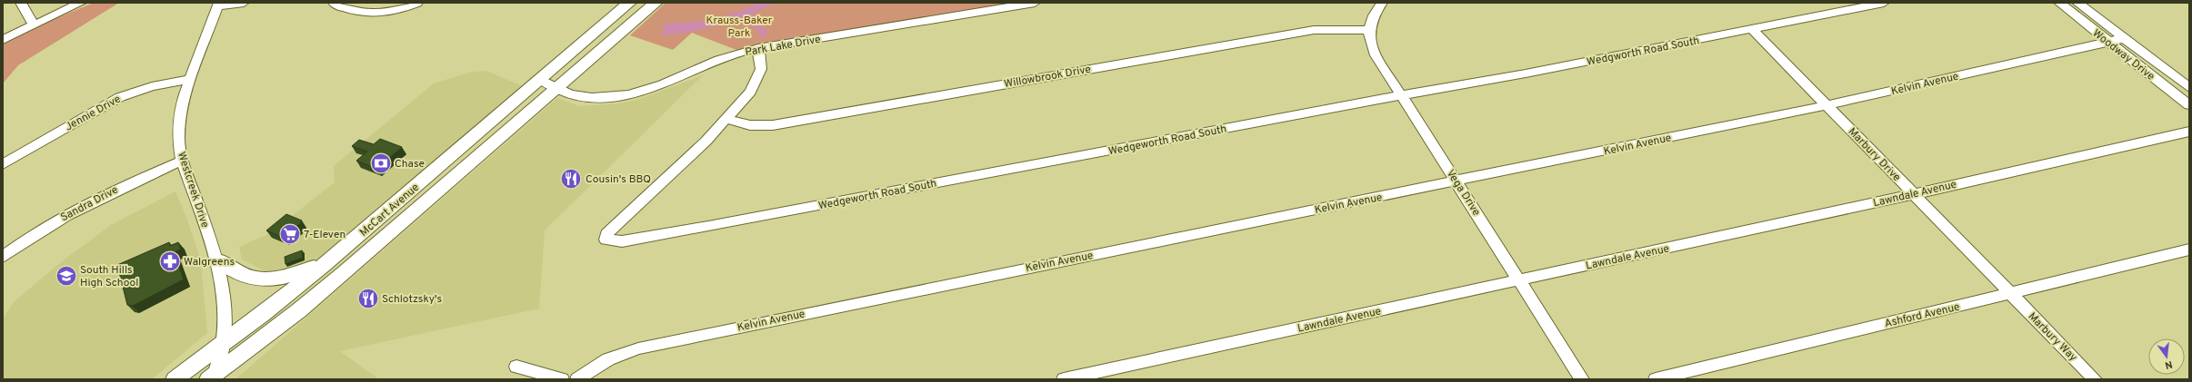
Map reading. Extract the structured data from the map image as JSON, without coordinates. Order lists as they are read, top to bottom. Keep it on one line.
{"streets":{"main road":["McCart Avenue"],"street":["Park Lake Drive","Wedgworth Road South","Woodway Drive","Willowbrook Drive","Kelvin Avenue","Jennie Drive","Wedgeworth Road South","Marbury Drive","Westcreek Drive","Vega Drive","Lawndale Avenue","Sandra Drive","Ashford Avenue","Marbury Way"]},"crossings":[["Park Lake Drive","Wedgeworth Road South"],["Park Lake Drive","McCart Avenue"],["Wedgworth Road South","Wedgeworth Road South"],["Wedgworth Road South","Marbury Drive"],["Wedgworth Road South","Vega Drive"],["Woodway Drive","Kelvin Avenue"],["Willowbrook Drive","Wedgeworth Road South"],["Willowbrook Drive","Vega Drive"],["Kelvin Avenue","Marbury Drive"],["Kelvin Avenue","Vega Drive"],["Jennie Drive","Westcreek Drive"],["Wedgeworth Road South","Vega Drive"],["Marbury Drive","Lawndale Avenue"],["Marbury Drive","Ashford Avenue"],["Marbury Drive","Marbury Way"],["Westcreek Drive","Sandra Drive"],["Westcreek Drive","McCart Avenue"],["Vega Drive","Lawndale Avenue"],["Ashford Avenue","Marbury Way"]],"parks":["Krauss-Baker Park"],"places":{"bank":["Chase"],"restaurant":["Cousin's BBQ","Schlotzsky's"],"supermarket":["7-Eleven"],"pharmacy":["Walgreens"],"school or university":["South Hills High School"]},"north":"bottom"}
